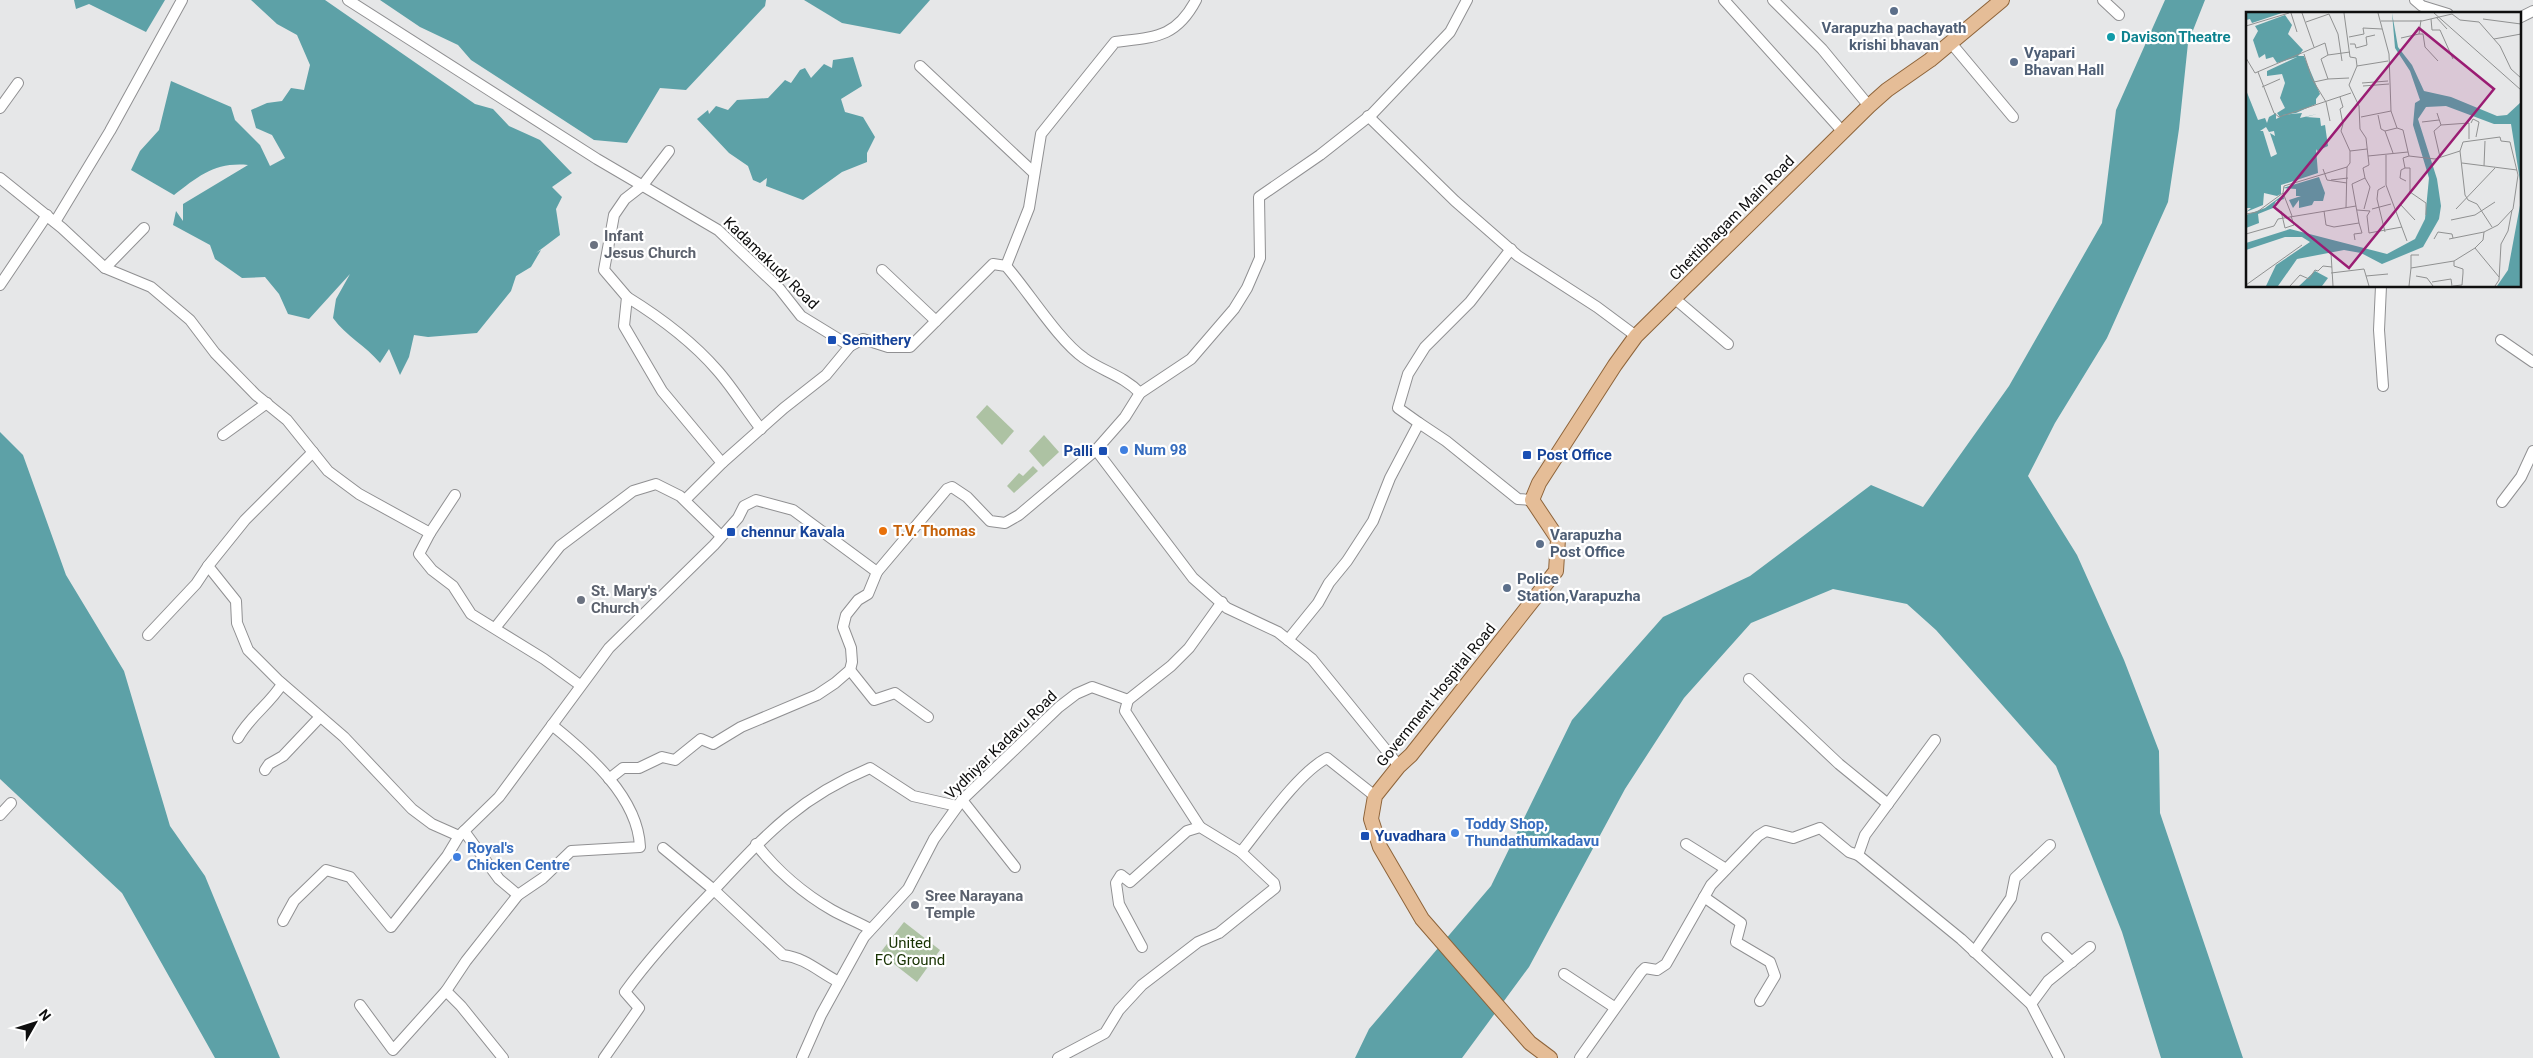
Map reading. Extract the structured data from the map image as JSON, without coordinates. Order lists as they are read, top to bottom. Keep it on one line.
{"streets":{"main road":["Chettibhagam Main Road","Government Hospital Road"],"street":["Kadamakudy Road","Vydhiyar Kadavu Road"]},"crossings":[["Chettibhagam Main Road","Government Hospital Road"]],"parks":["United FC Ground"],"places":{"other":["Varapuzha pachayath krishi bhavan","Davison Theatre","Vyapari Bhavan Hall","Infant Jesus Church","Num 98","T.V. Thomas","Varapuzha Post Office","Police Station,Varapuzha","St. Mary's Church","Toddy Shop, Thundathumkadavu","Royal's Chicken Centre","Sree Narayana Temple"],"transit":["Semithery","Palli","Post Office","chennur Kavala","Yuvadhara"]},"north":"top right"}
